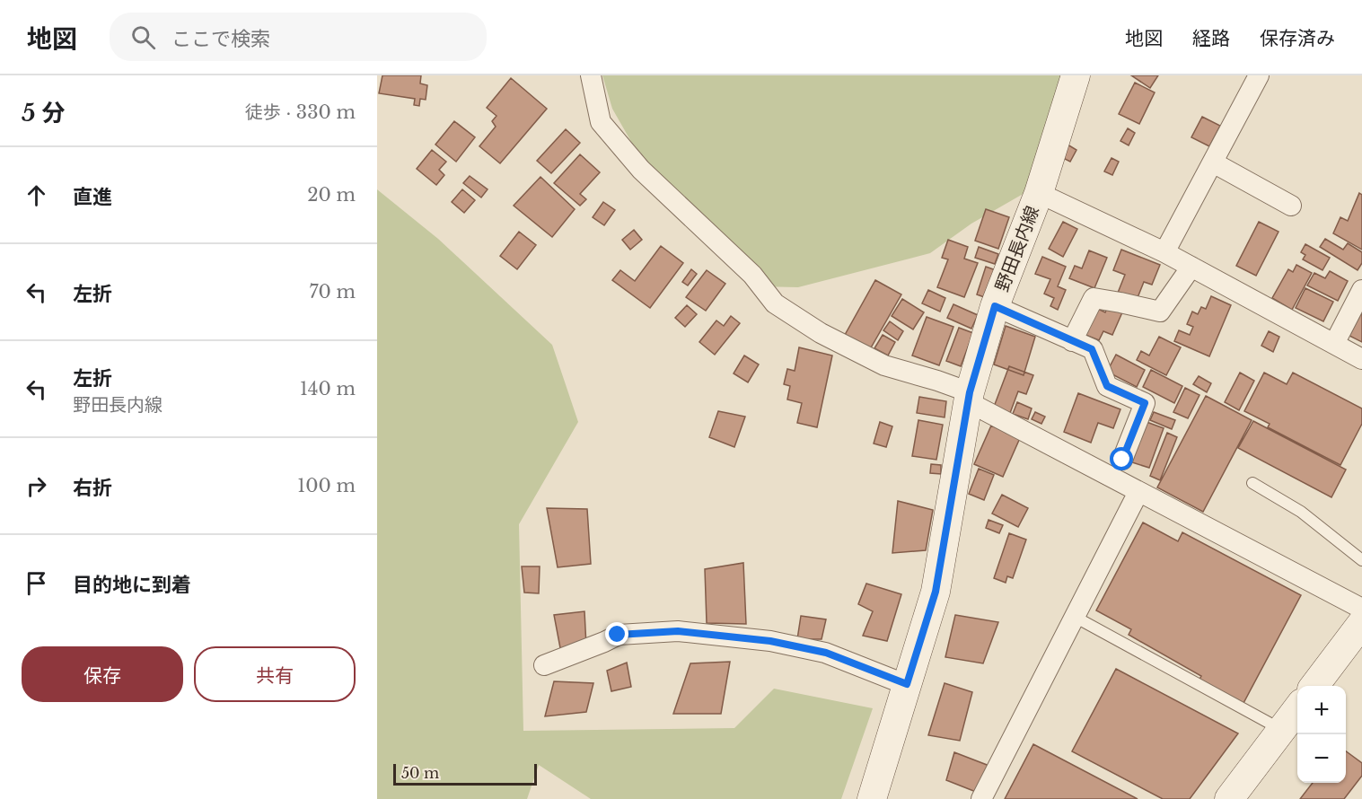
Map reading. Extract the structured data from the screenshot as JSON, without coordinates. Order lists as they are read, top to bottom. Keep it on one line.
{"streets":{"main road":["野田長内線"]},"scale_bar":"50 m","page":{"header":"地図","search":"ここで検索","nav":["地図","経路","保存済み"],"heading":["5 分","徒歩 · 330 m"],"list":[["直進","20 m"],["左折","70 m"],["左折","野田長内線","140 m"],["右折","100 m"],"目的地に到着"],"buttons":["保存","共有"],"map_buttons":["+","−"],"scale":"50 m"}}
